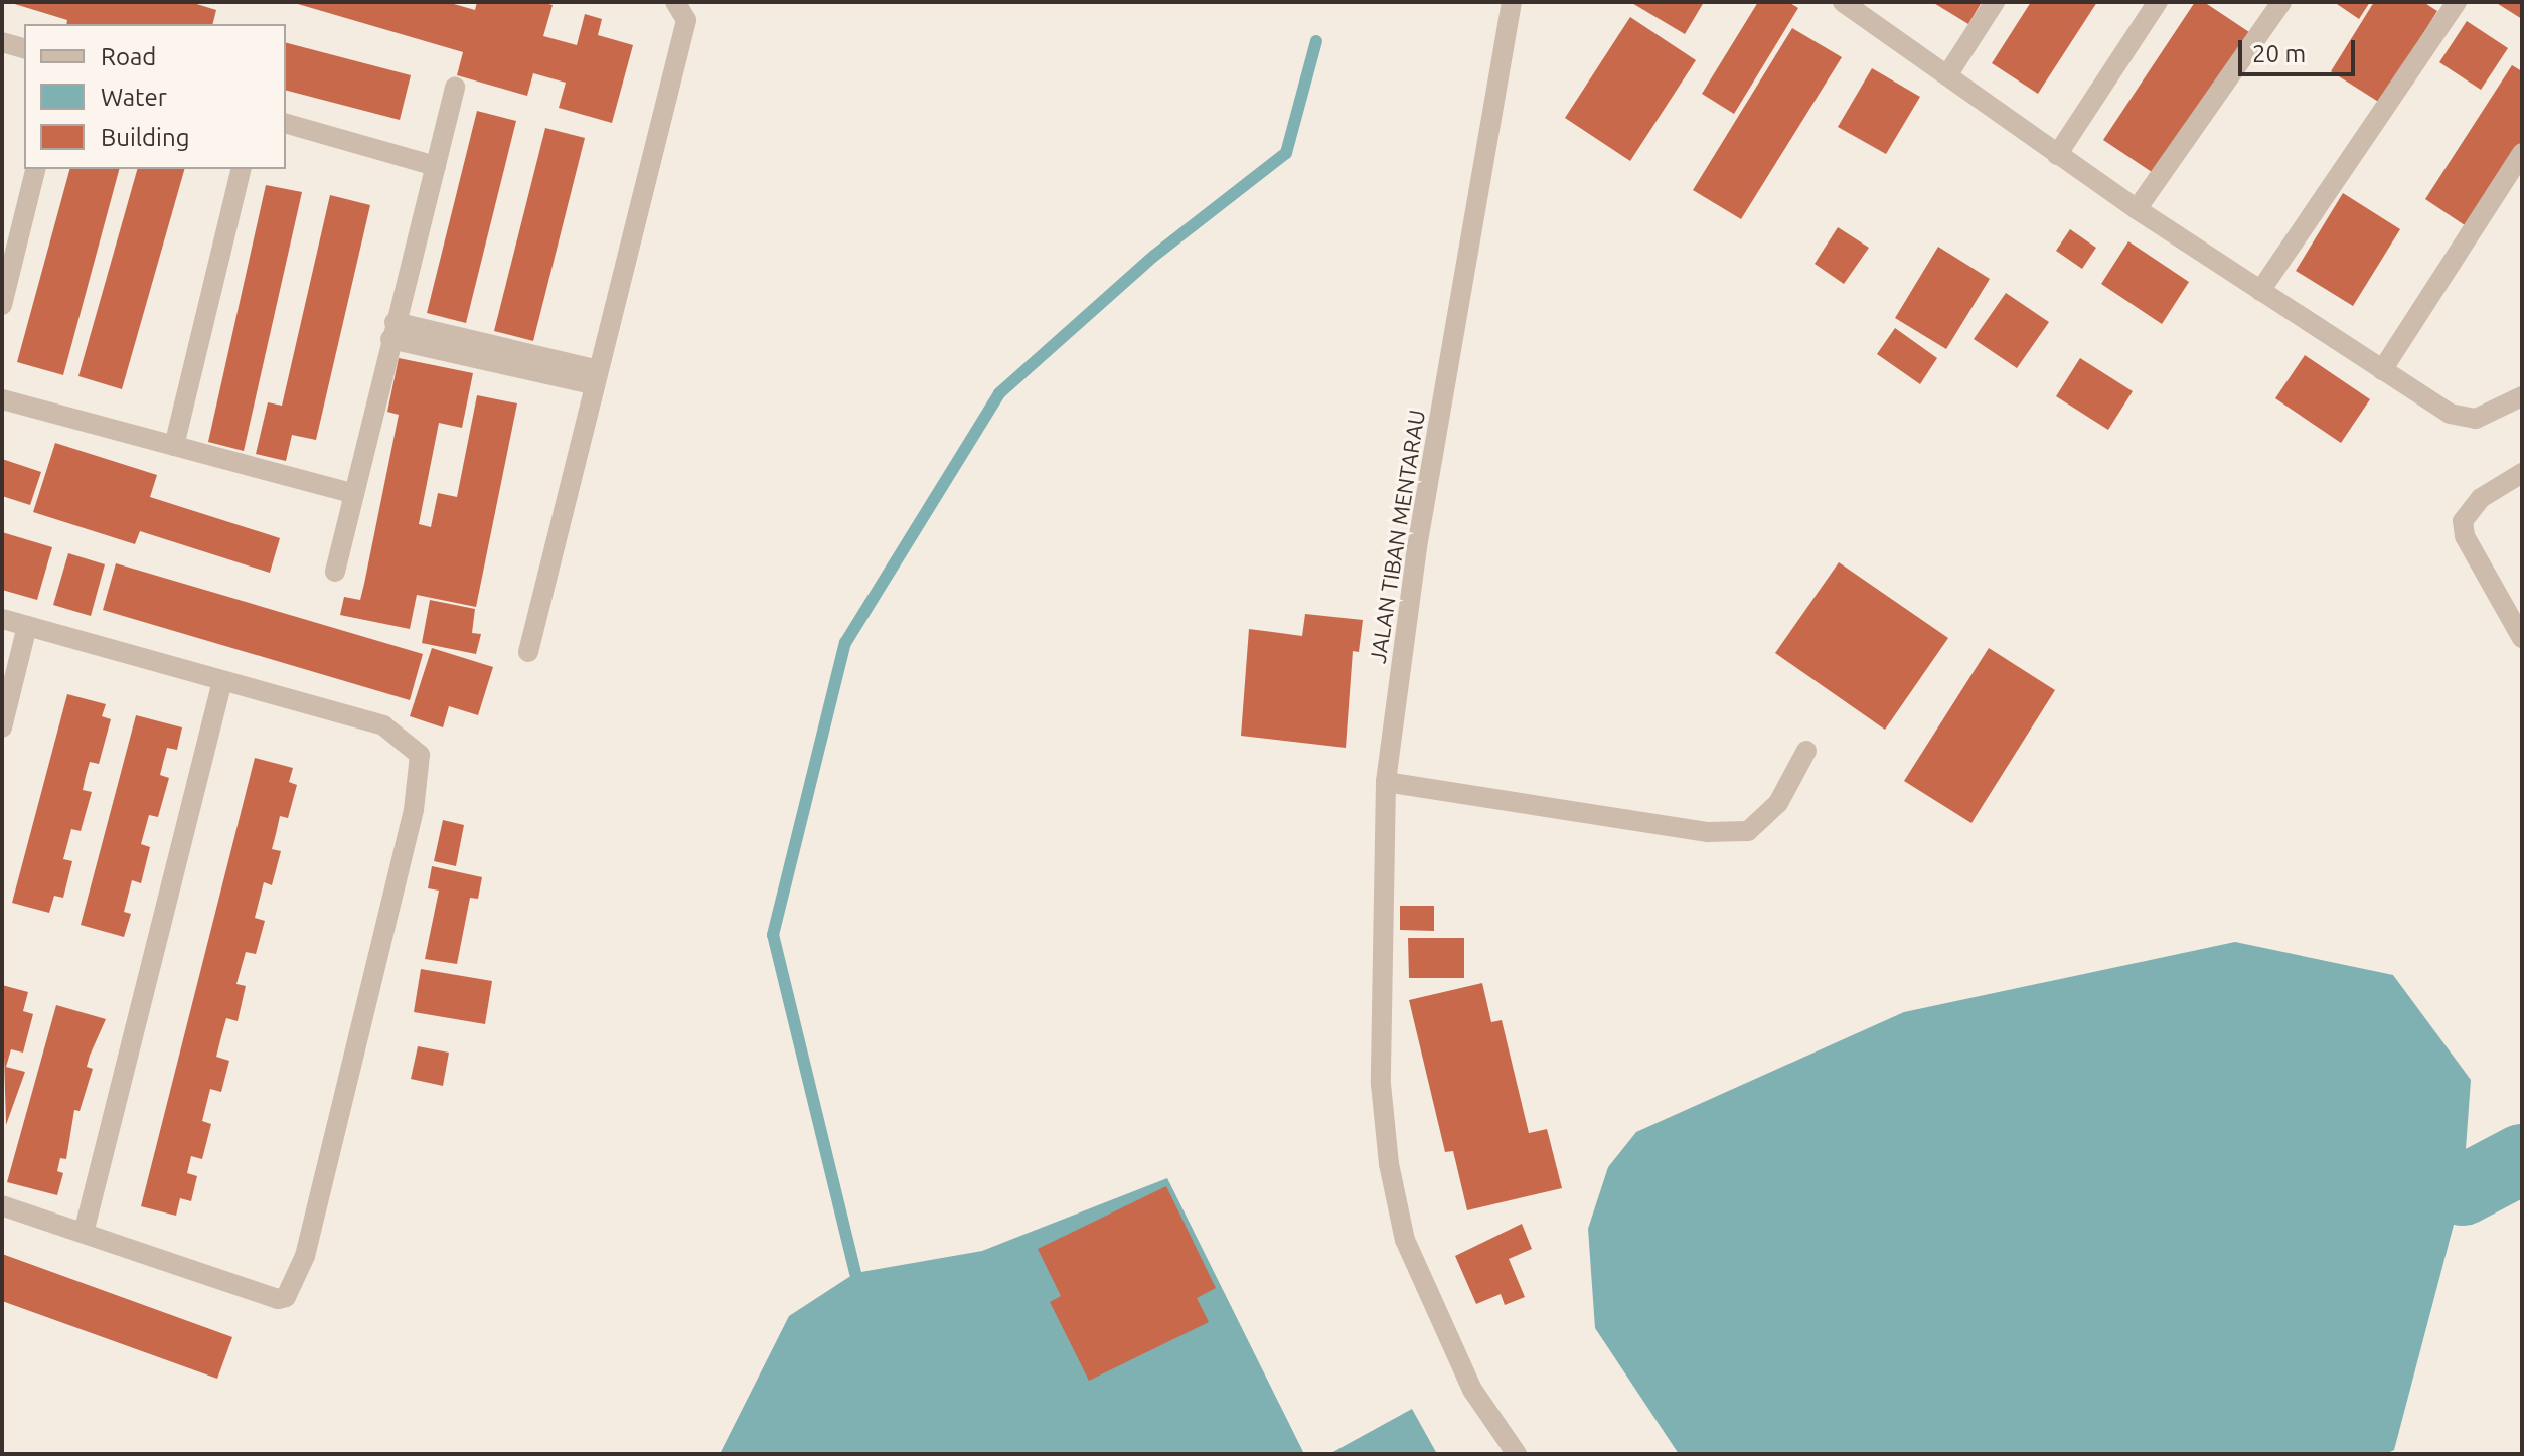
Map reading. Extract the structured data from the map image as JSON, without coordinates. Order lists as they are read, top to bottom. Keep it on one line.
{"streets":{"street":["JALAN TIBAN MENTARAU"]},"legend":["Road","Water","Building"],"scale_bar":"20 m"}
